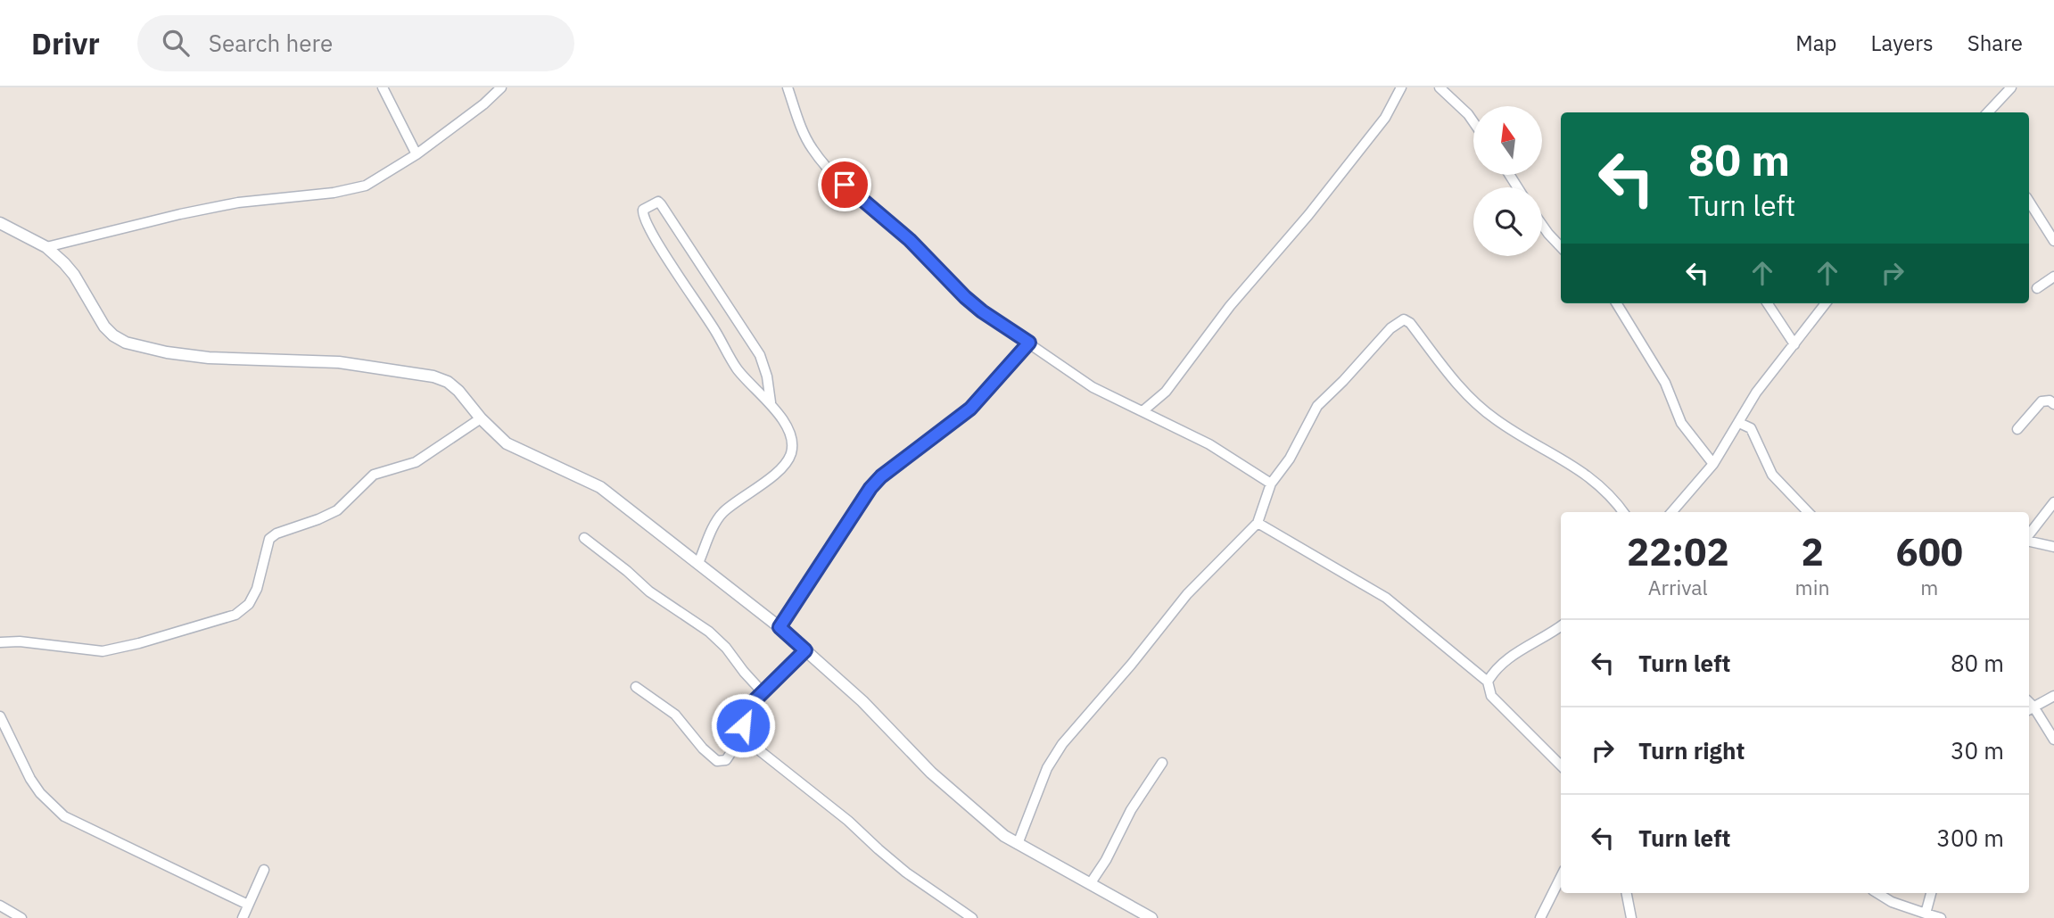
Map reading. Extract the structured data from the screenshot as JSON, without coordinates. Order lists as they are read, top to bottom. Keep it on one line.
{"north":"top","page":{"header":"Drivr","search":"Search here","nav":["Map","Layers","Share"],"turn":["80 m","Turn left"],"eta":["22:02","Arrival","2","min","600","m"],"list":[{"name":"Turn left","value":"80 m"},{"name":"Turn right","value":"30 m"},{"name":"Turn left","value":"300 m"}]}}
